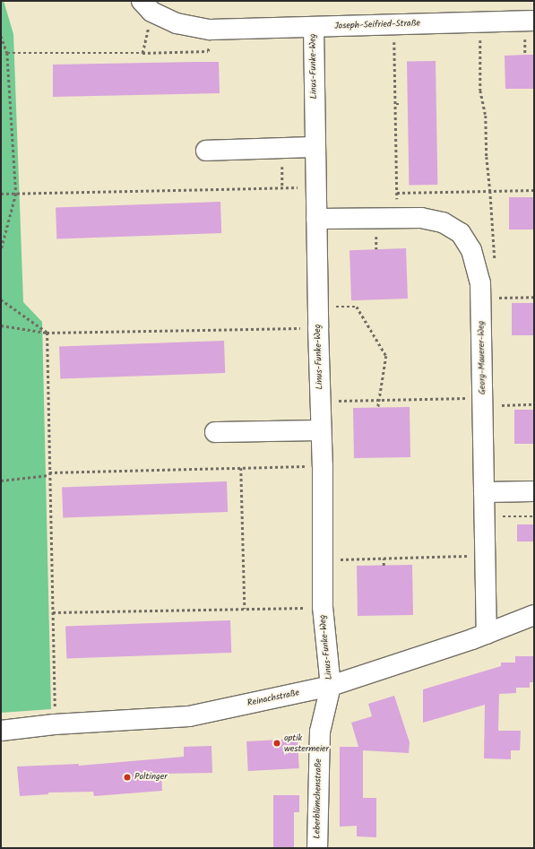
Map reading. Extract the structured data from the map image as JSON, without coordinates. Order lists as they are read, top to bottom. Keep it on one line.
{"streets":{"street":["Joseph-Seifried-Straße","Linus-Funke-Weg","Georg-Mauerer-Weg","Reinachstraße","Leberblümchenstraße"]},"crossings":[["Joseph-Seifried-Straße","Linus-Funke-Weg"],["Linus-Funke-Weg","Georg-Mauerer-Weg"],["Linus-Funke-Weg","Reinachstraße"],["Linus-Funke-Weg","Leberblümchenstraße"],["Georg-Mauerer-Weg","Reinachstraße"],["Reinachstraße","Leberblümchenstraße"]],"places":["optik westermeier","Poltinger"]}
